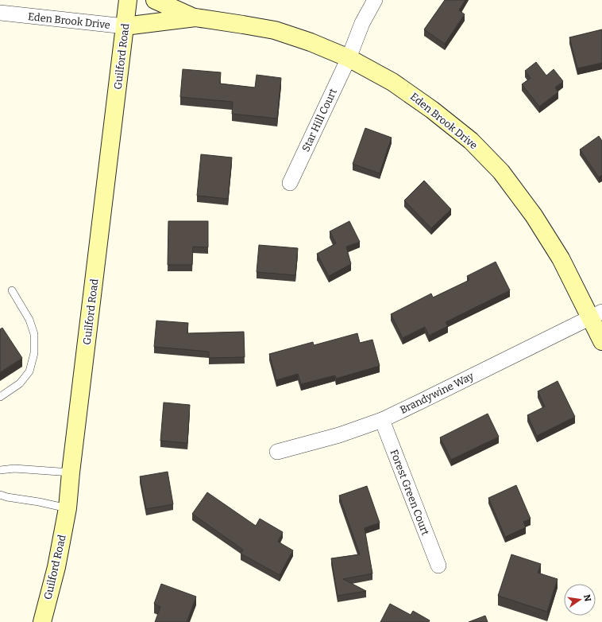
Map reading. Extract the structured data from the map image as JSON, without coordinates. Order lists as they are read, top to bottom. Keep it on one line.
{"streets":{"street":["Eden Brook Drive","Guilford Road","Star Hill Court","Brandywine Way","Forest Green Court"]},"crossings":[["Eden Brook Drive","Guilford Road"],["Eden Brook Drive","Star Hill Court"],["Eden Brook Drive","Brandywine Way"],["Brandywine Way","Forest Green Court"]],"north":"right"}
